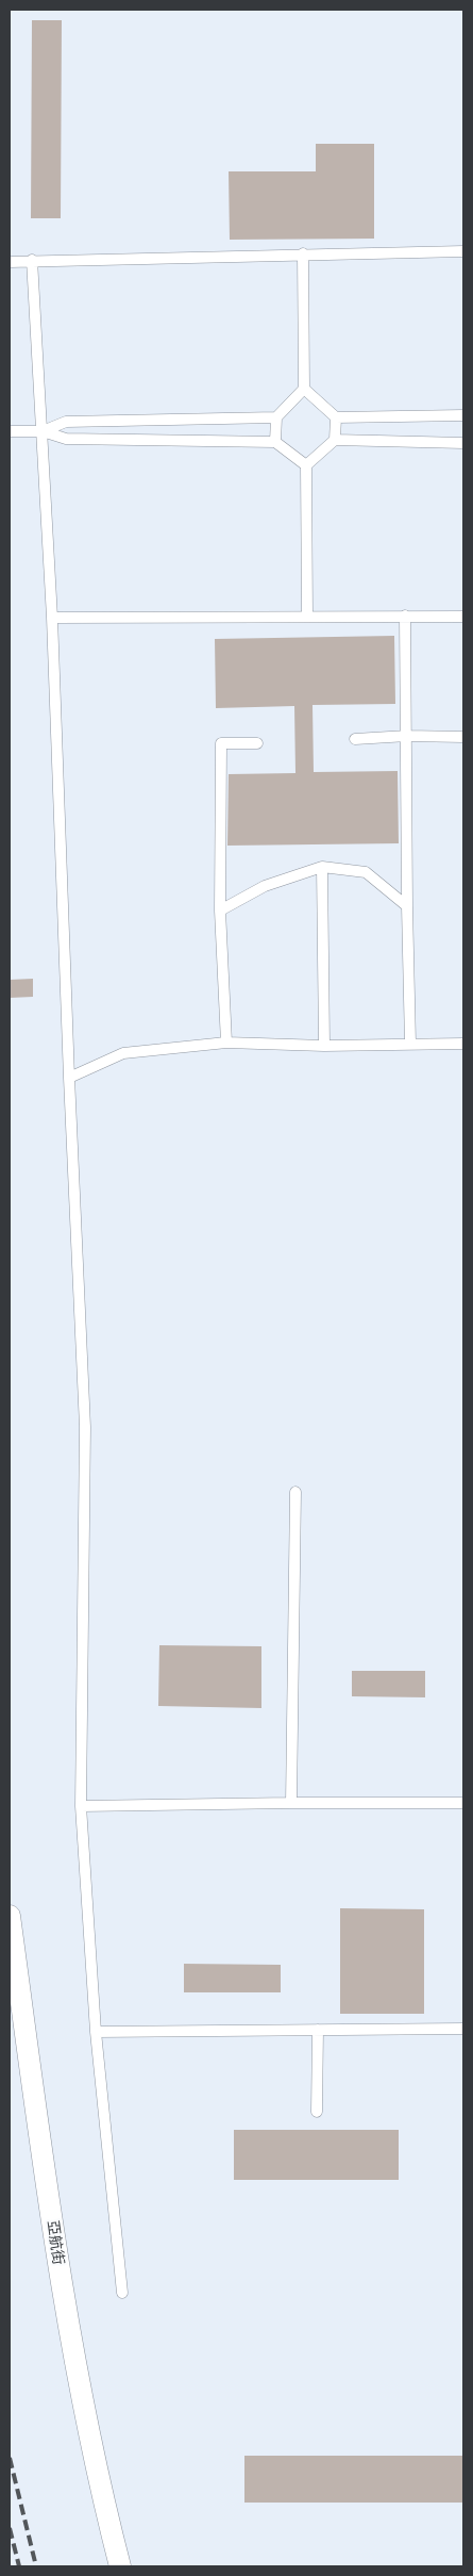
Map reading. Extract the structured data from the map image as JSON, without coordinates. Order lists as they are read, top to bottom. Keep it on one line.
{"streets":{"street":["亞航街"]}}
